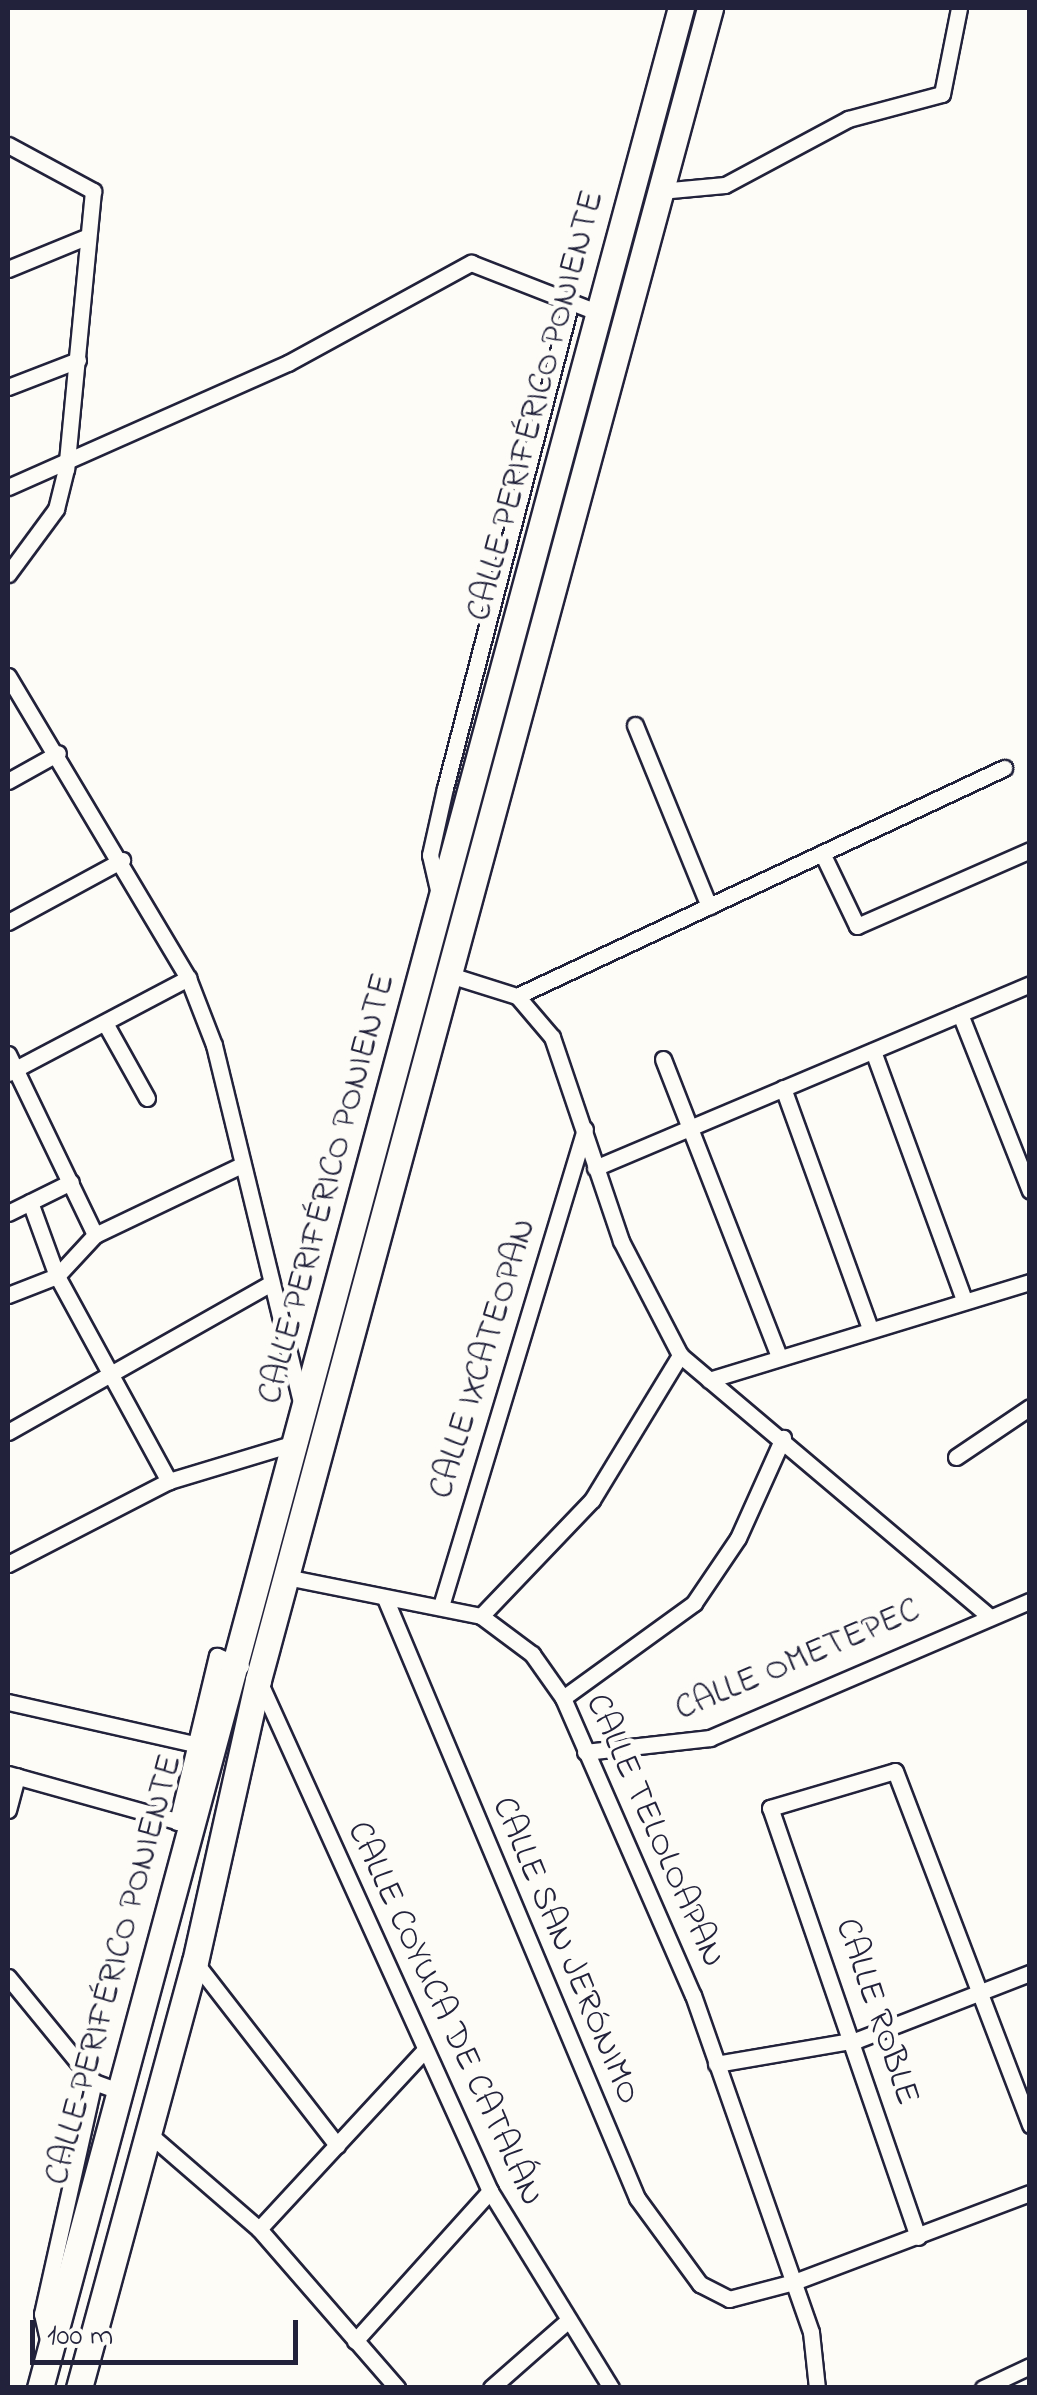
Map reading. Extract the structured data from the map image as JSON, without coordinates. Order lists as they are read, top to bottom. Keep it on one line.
{"streets":{"main road":["CALLE PERIFÉRICO PONIENTE"],"street":["CALLE IXCATEOPAN","CALLE OMETEPEC","CALLE TELOLOAPAN","CALLE SAN JERÓNIMO","CALLE ROBLE","CALLE COYUCA DE CATALÁN"]},"crossings":[["CALLE PERIFÉRICO PONIENTE","CALLE TELOLOAPAN"],["CALLE PERIFÉRICO PONIENTE","CALLE COYUCA DE CATALÁN"],["CALLE IXCATEOPAN","CALLE TELOLOAPAN"],["CALLE OMETEPEC","CALLE TELOLOAPAN"],["CALLE TELOLOAPAN","CALLE SAN JERÓNIMO"]],"scale_bar":"100 m"}
